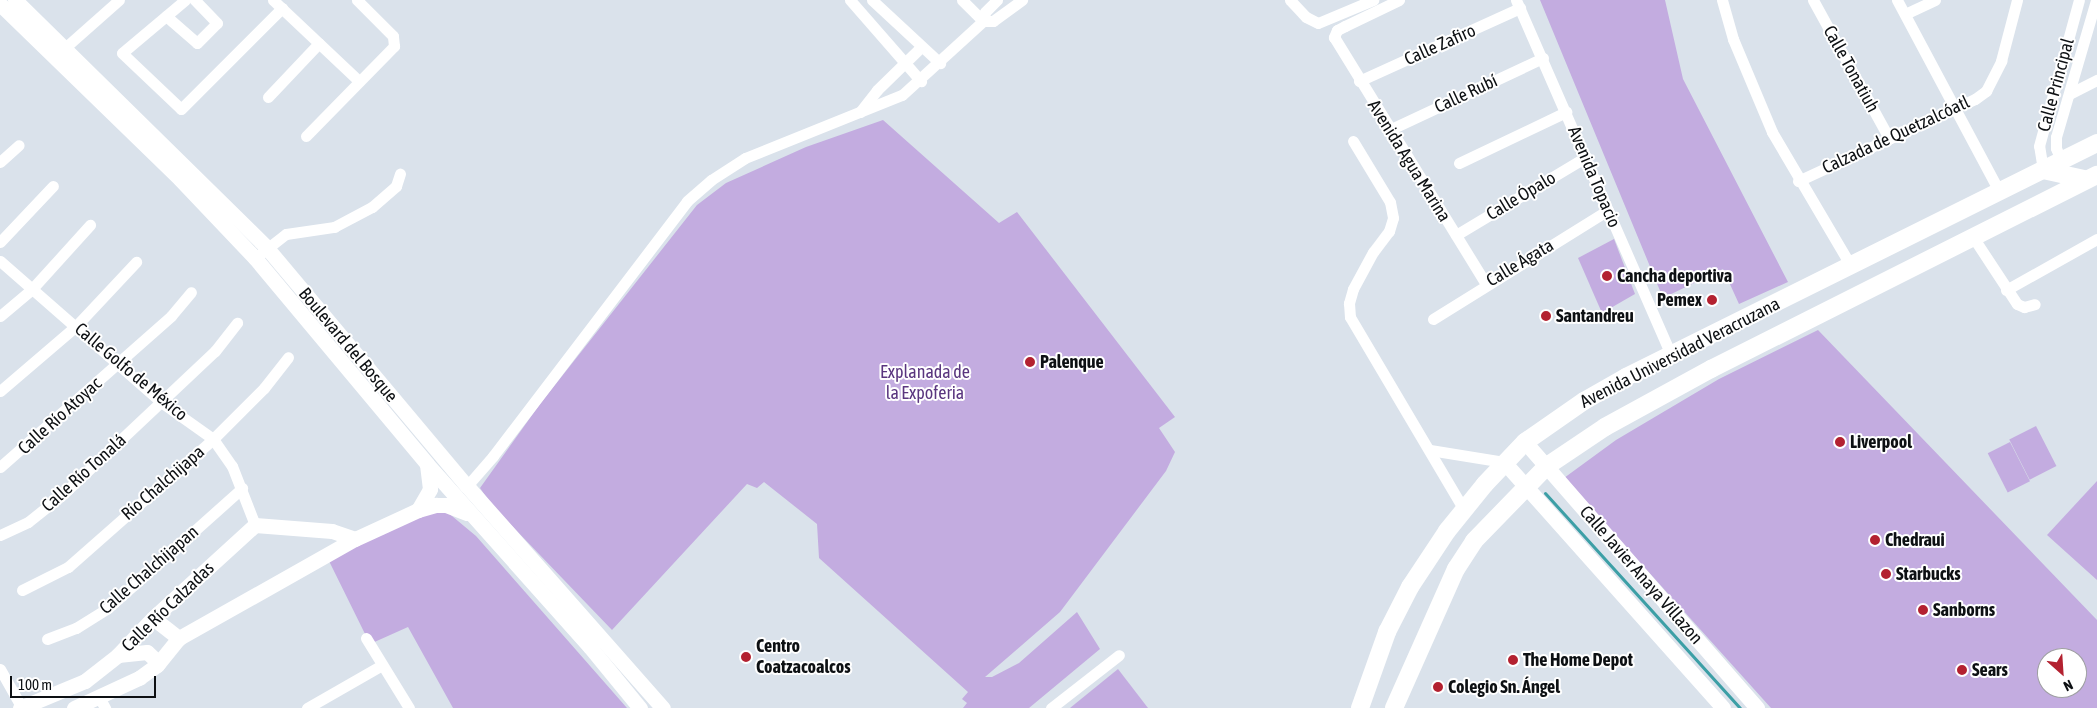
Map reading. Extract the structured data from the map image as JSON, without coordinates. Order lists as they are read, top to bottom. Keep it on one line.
{"streets":{"main road":["Boulevard del Bosque","Avenida Universidad Veracruzana","Calle Javier Anaya Villazon","Calle Río Calzadas"],"street":["Calle Zafiro","Calle Tonatiuh","Calle Principal","Calle Rubí","Calzada de Quetzalcóatl","Avenida Agua Marina","Avenida Topacio","Calle Ópalo","Calle Ágata","Calle Golfo de México","Calle Río Atoyac","Calle Río Tonalá","Río Chalchijapa","Calle Chalchijapan"]},"crossings":[["Calle Zafiro","Avenida Agua Marina"],["Calle Zafiro","Avenida Topacio"],["Calle Tonatiuh","Calzada de Quetzalcóatl"],["Calle Principal","Avenida Universidad Veracruzana"],["Calle Rubí","Avenida Agua Marina"],["Calle Rubí","Avenida Topacio"],["Avenida Agua Marina","Calle Ópalo"],["Avenida Agua Marina","Calle Ágata"],["Avenida Topacio","Calle Ópalo"],["Avenida Topacio","Calle Ágata"],["Avenida Topacio","Avenida Universidad Veracruzana"],["Avenida Universidad Veracruzana","Calle Javier Anaya Villazon"],["Calle Golfo de México","Calle Río Atoyac"],["Calle Golfo de México","Calle Río Tonalá"],["Calle Golfo de México","Río Chalchijapa"],["Calle Golfo de México","Calle Chalchijapan"],["Calle Golfo de México","Calle Río Calzadas"]],"parks":["Explanada de la Expoferia"],"places":["Cancha deportiva","Pemex","Santandreu","Palenque","Liverpool","Chedraui","Starbucks","Sanborns","Centro Coatzacoalcos","The Home Depot","Sears","Colegio Sn. Ángel"],"scale_bar":"100 m","north":"bottom right"}
